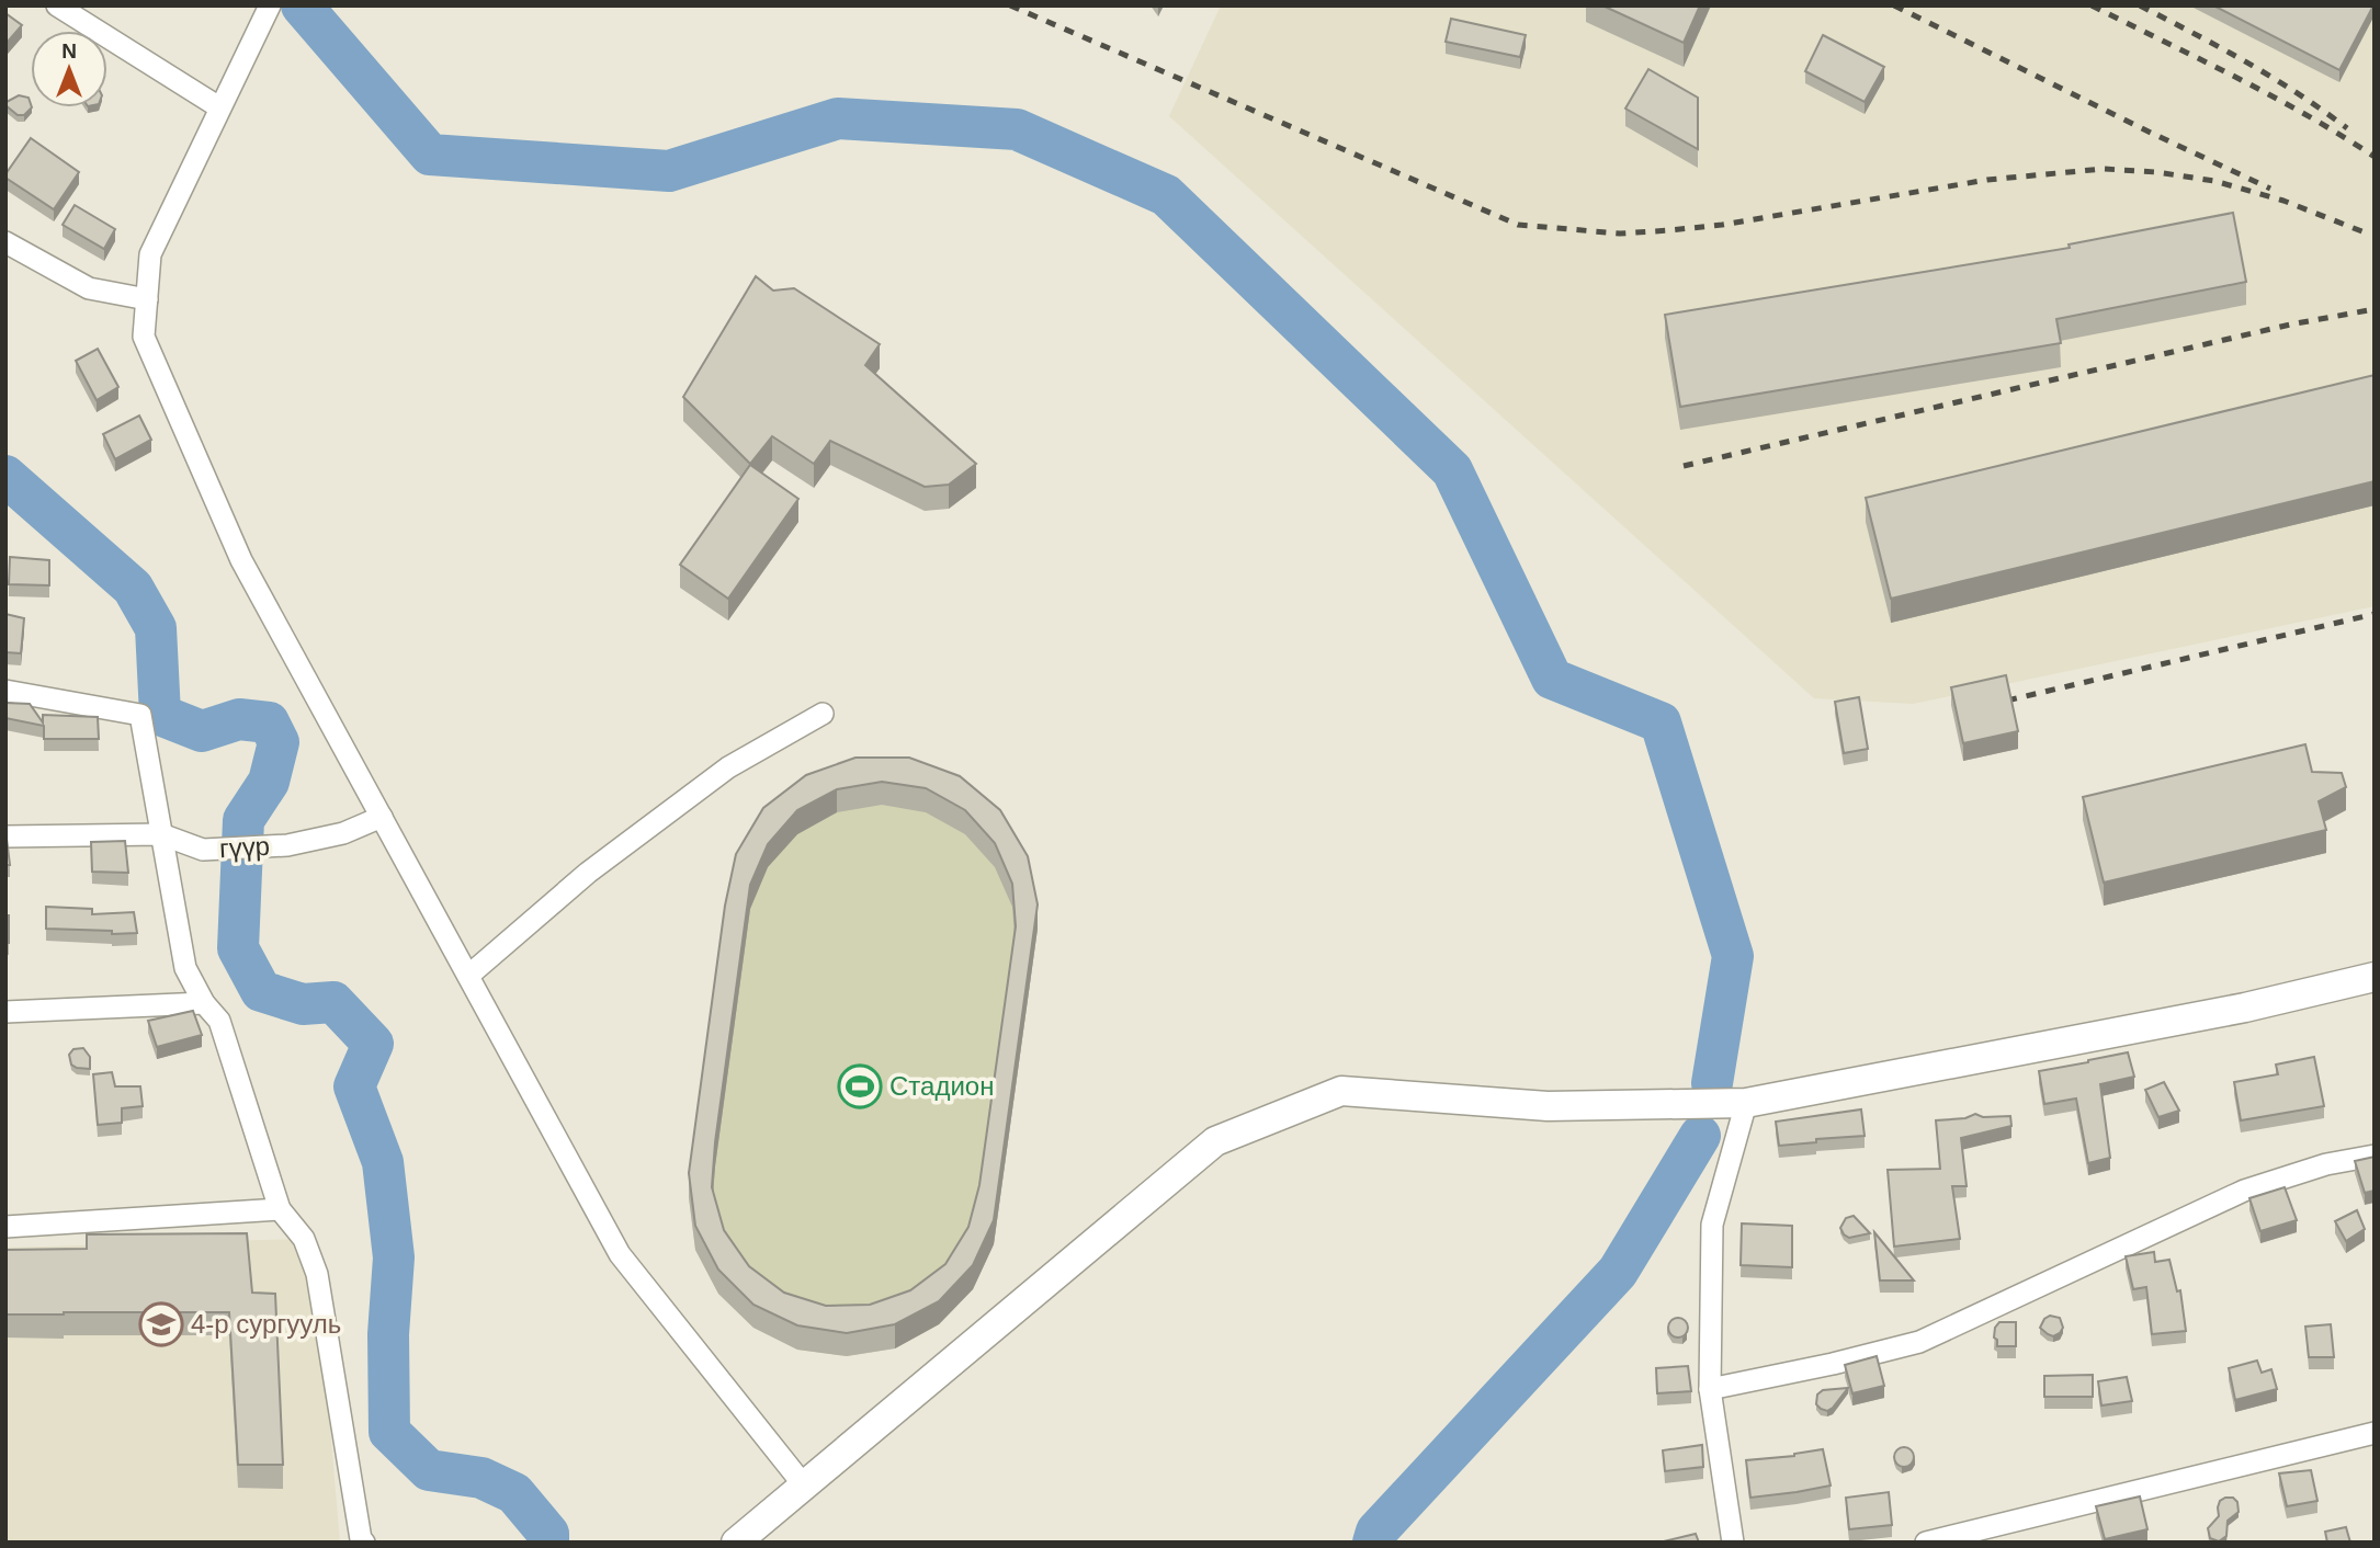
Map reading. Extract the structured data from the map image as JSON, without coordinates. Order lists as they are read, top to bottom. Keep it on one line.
{"streets":{"street":["гүүр"]},"places":{"sports":["Стадион"],"school or university":["4-р сургууль"]},"north":"top"}
